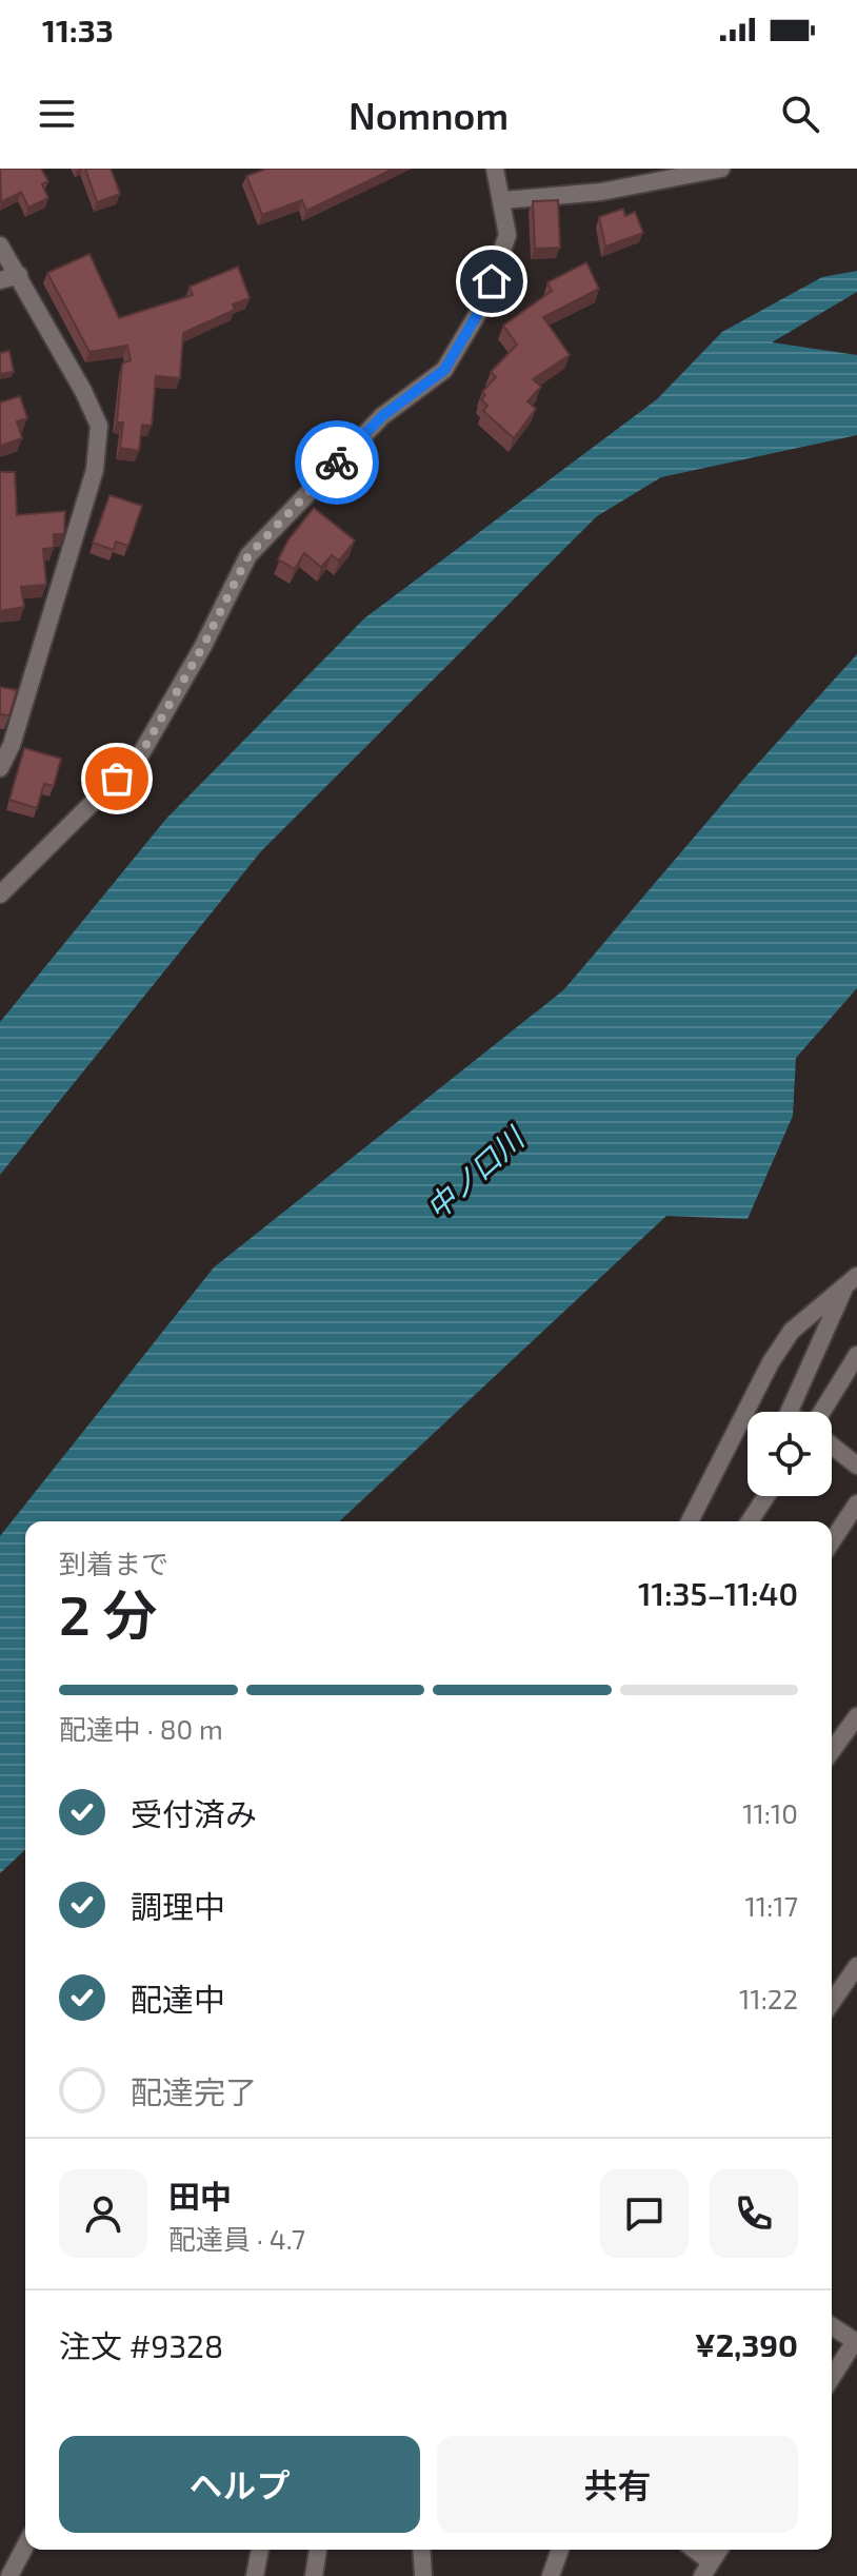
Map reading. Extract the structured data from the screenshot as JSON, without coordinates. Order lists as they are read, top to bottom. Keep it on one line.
{"water":["中ノ口川"],"page":{"status":"11:33","header":"Nomnom","heading":["2 分","到着まで","11:35–11:40"],"panel":["田中","配達員 · 4.7","注文 #9328","¥2,390"],"bar":"配達中 · 80 m","list":[["受付済み","11:10"],["調理中","11:17"],["配達中","11:22"],"配達完了"],"buttons":["ヘルプ","共有"]}}
